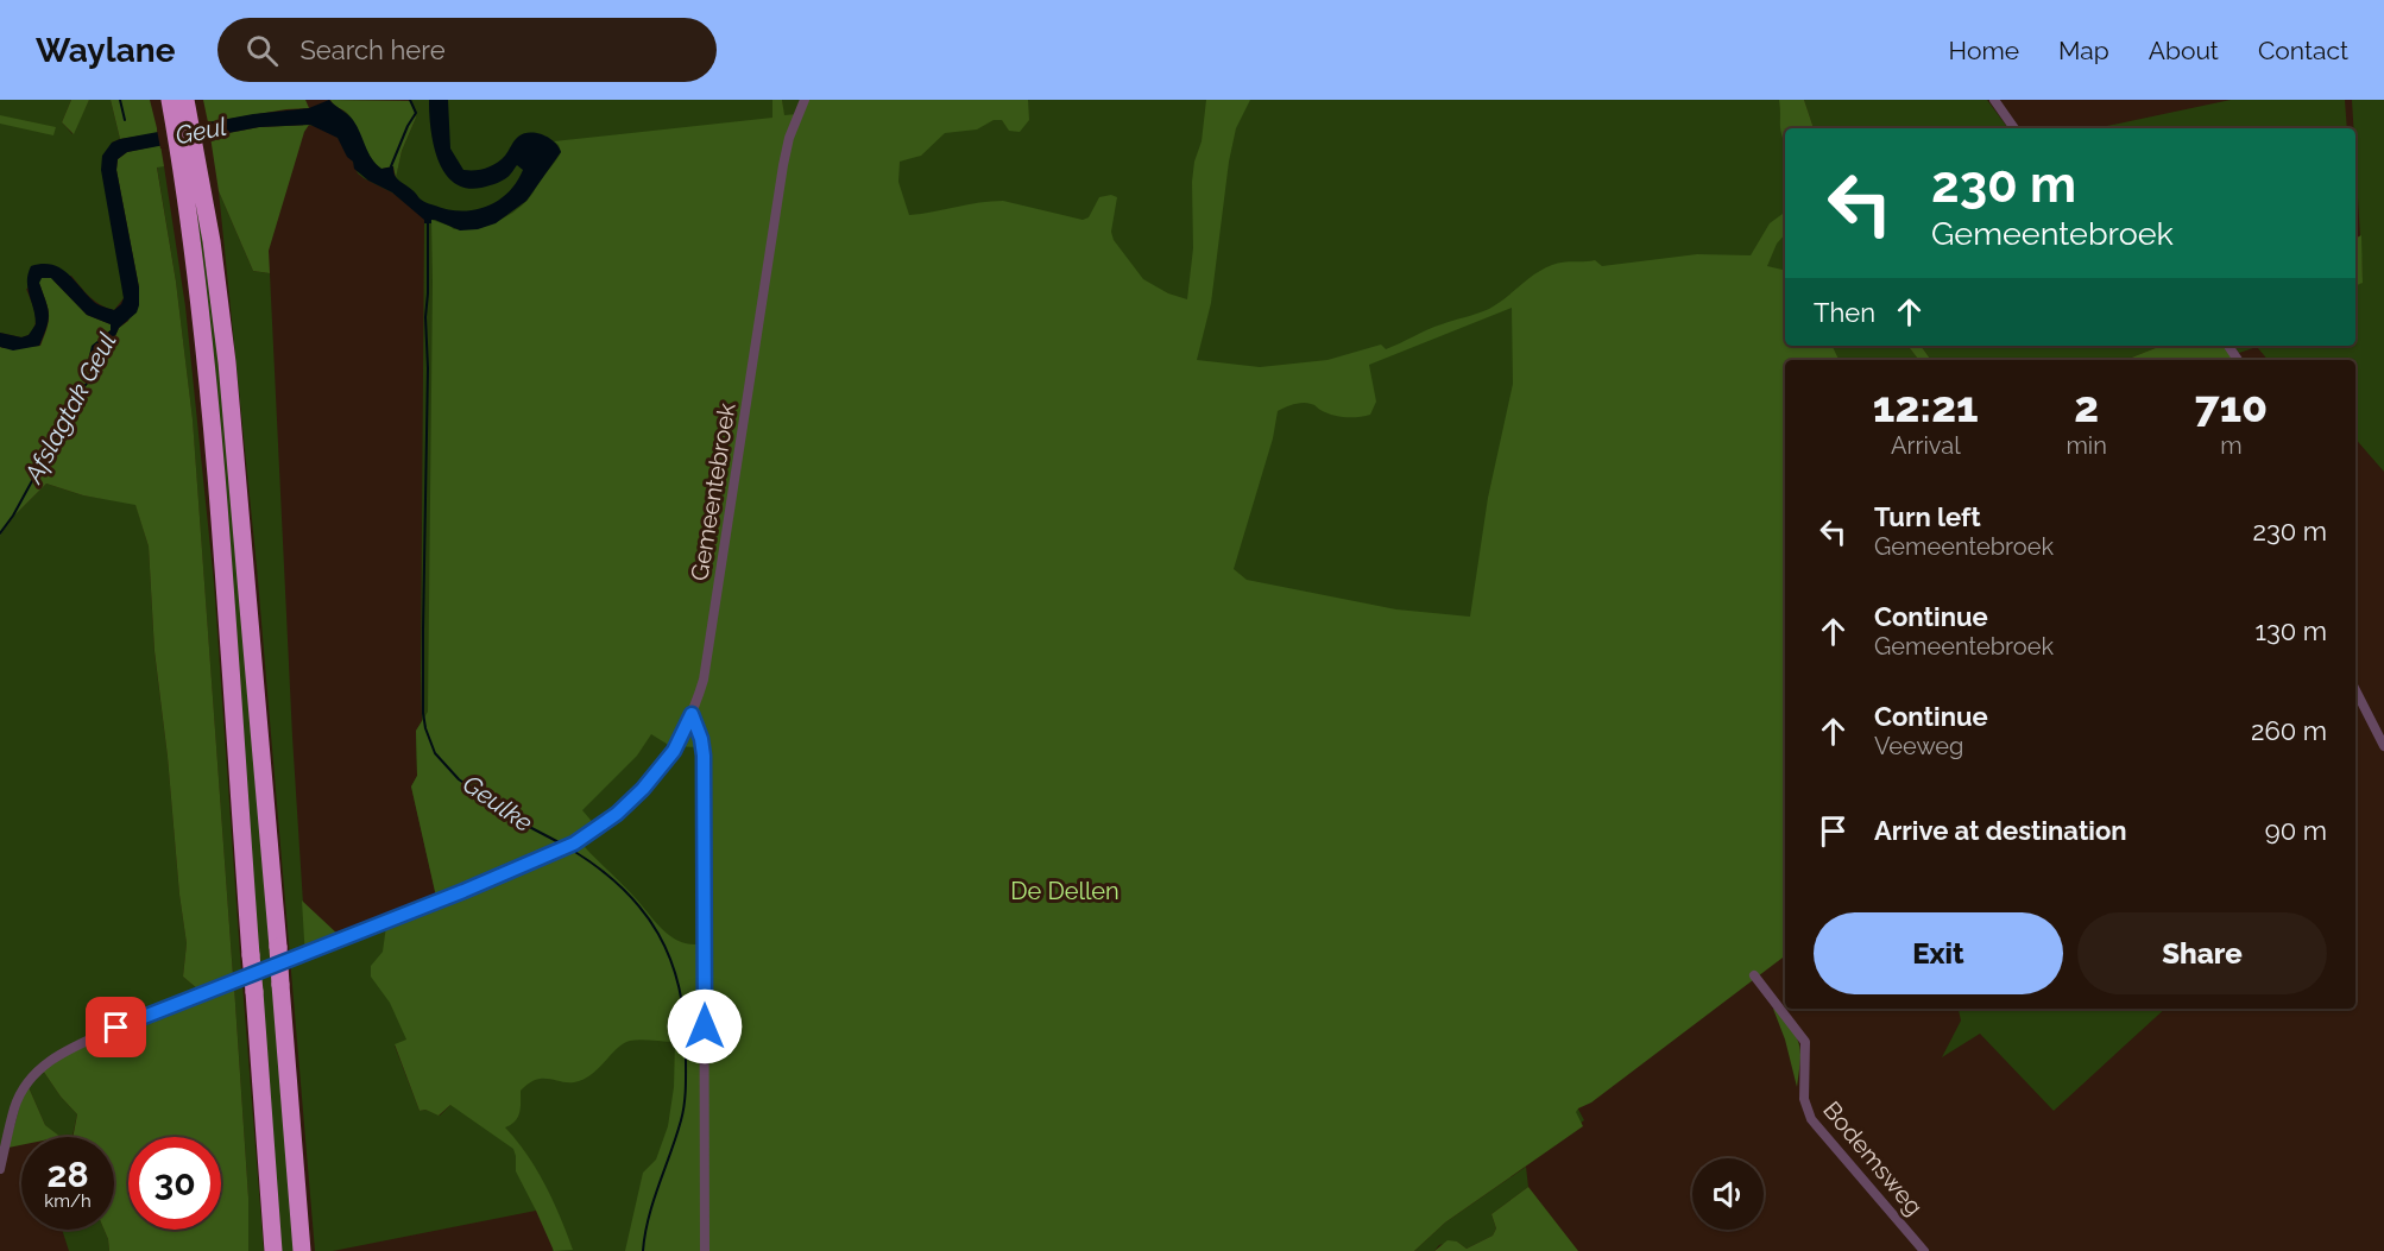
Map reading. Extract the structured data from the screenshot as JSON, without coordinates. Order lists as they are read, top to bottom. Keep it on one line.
{"streets":{"street":["Gemeentebroek","Bodemsweg"]},"water":["Geul","Afslagtak Geul","Geulke"],"parks":["De Dellen"],"page":{"header":"Waylane","search":"Search here","nav":["Home","Map","About","Contact"],"turn":["230 m","Gemeentebroek"],"then":"Then","eta":["12:21","Arrival","2","min","710","m"],"list":[{"name":"Turn left","note":"Gemeentebroek","value":"230 m"},{"name":"Continue","note":"Gemeentebroek","value":"130 m"},{"name":"Continue","note":"Veeweg","value":"260 m"},{"name":"Arrive at destination","value":"90 m"}],"buttons":["Exit","Share"],"speed":"28 km/h","limit":"30"}}
